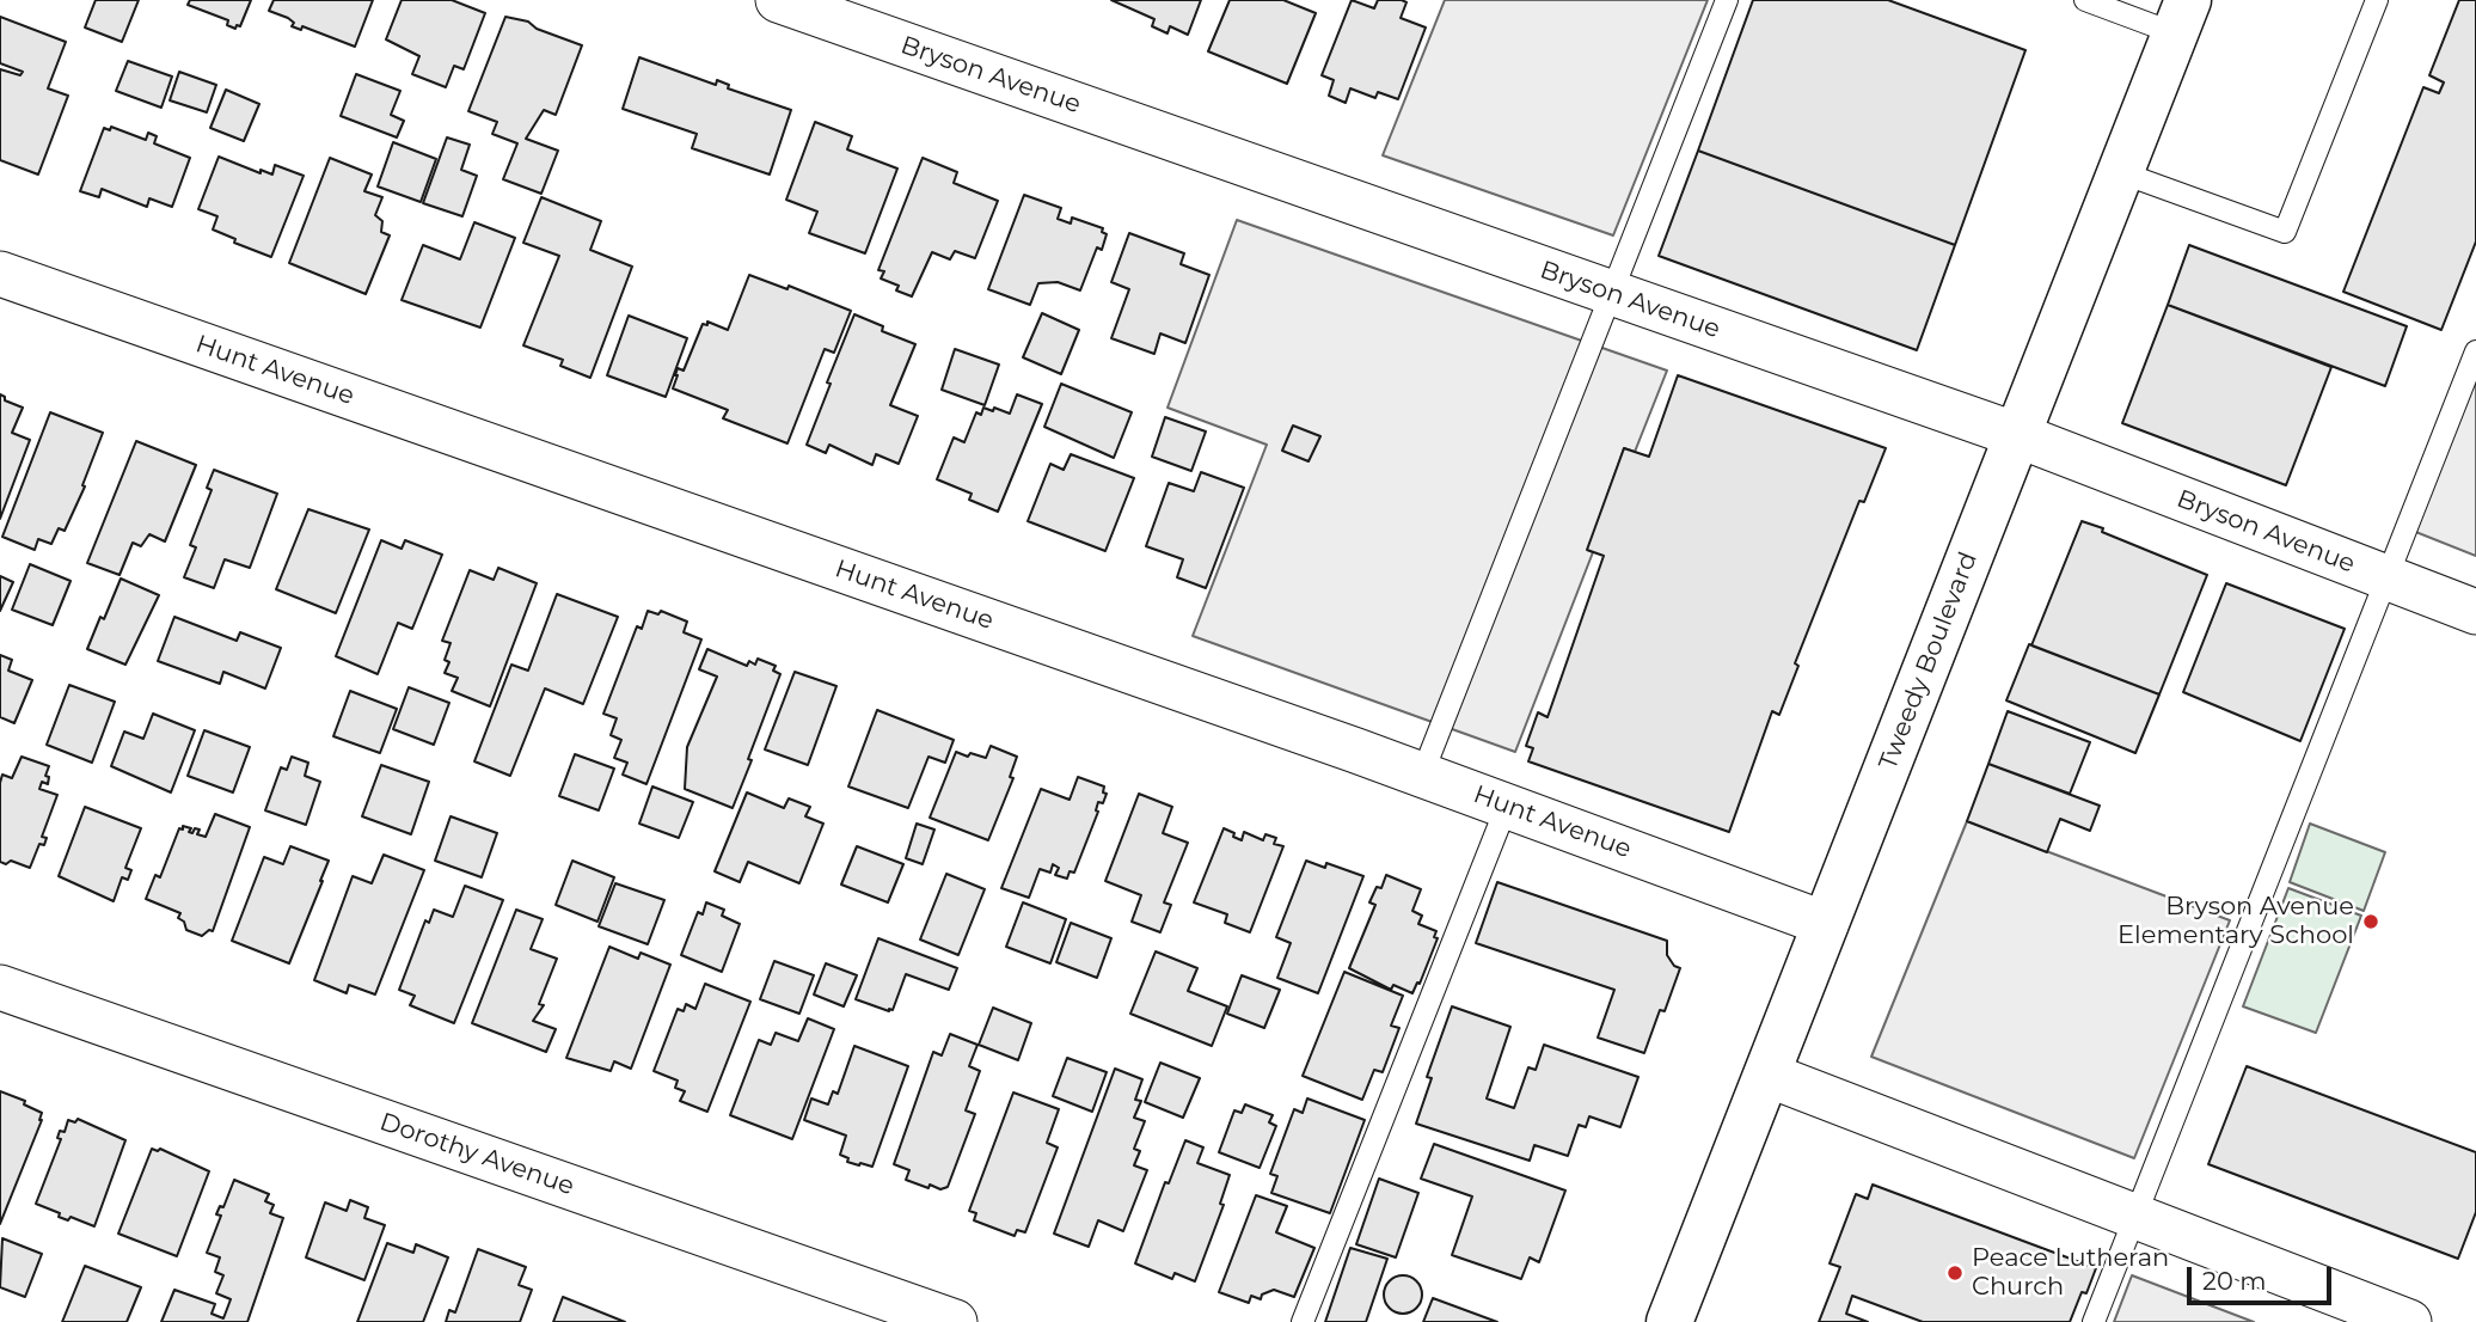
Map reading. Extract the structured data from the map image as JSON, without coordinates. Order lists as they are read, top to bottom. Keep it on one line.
{"streets":{"main road":["Tweedy Boulevard"],"street":["Bryson Avenue","Hunt Avenue","Dorothy Avenue"]},"crossings":[["Bryson Avenue","Tweedy Boulevard"],["Hunt Avenue","Tweedy Boulevard"]],"places":["Bryson Avenue Elementary School","Peace Lutheran Church"],"scale_bar":"20 m"}
